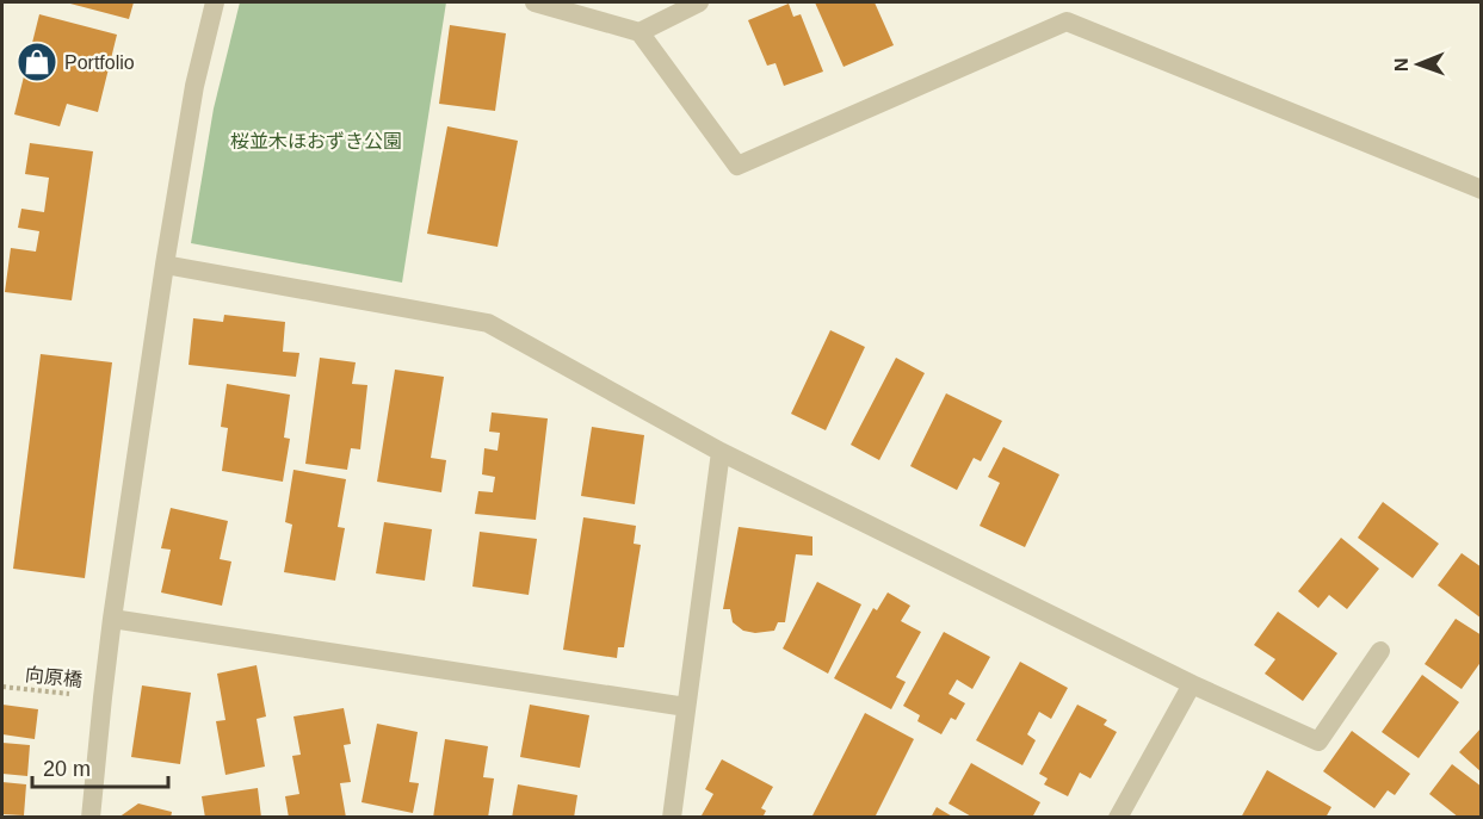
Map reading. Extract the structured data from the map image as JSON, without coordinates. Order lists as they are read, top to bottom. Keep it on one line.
{"streets":{"path":["向原橋"]},"parks":["桜並木ほおずき公園"],"places":{"shop":["Portfolio"]},"scale_bar":"20 m","north":"left"}
